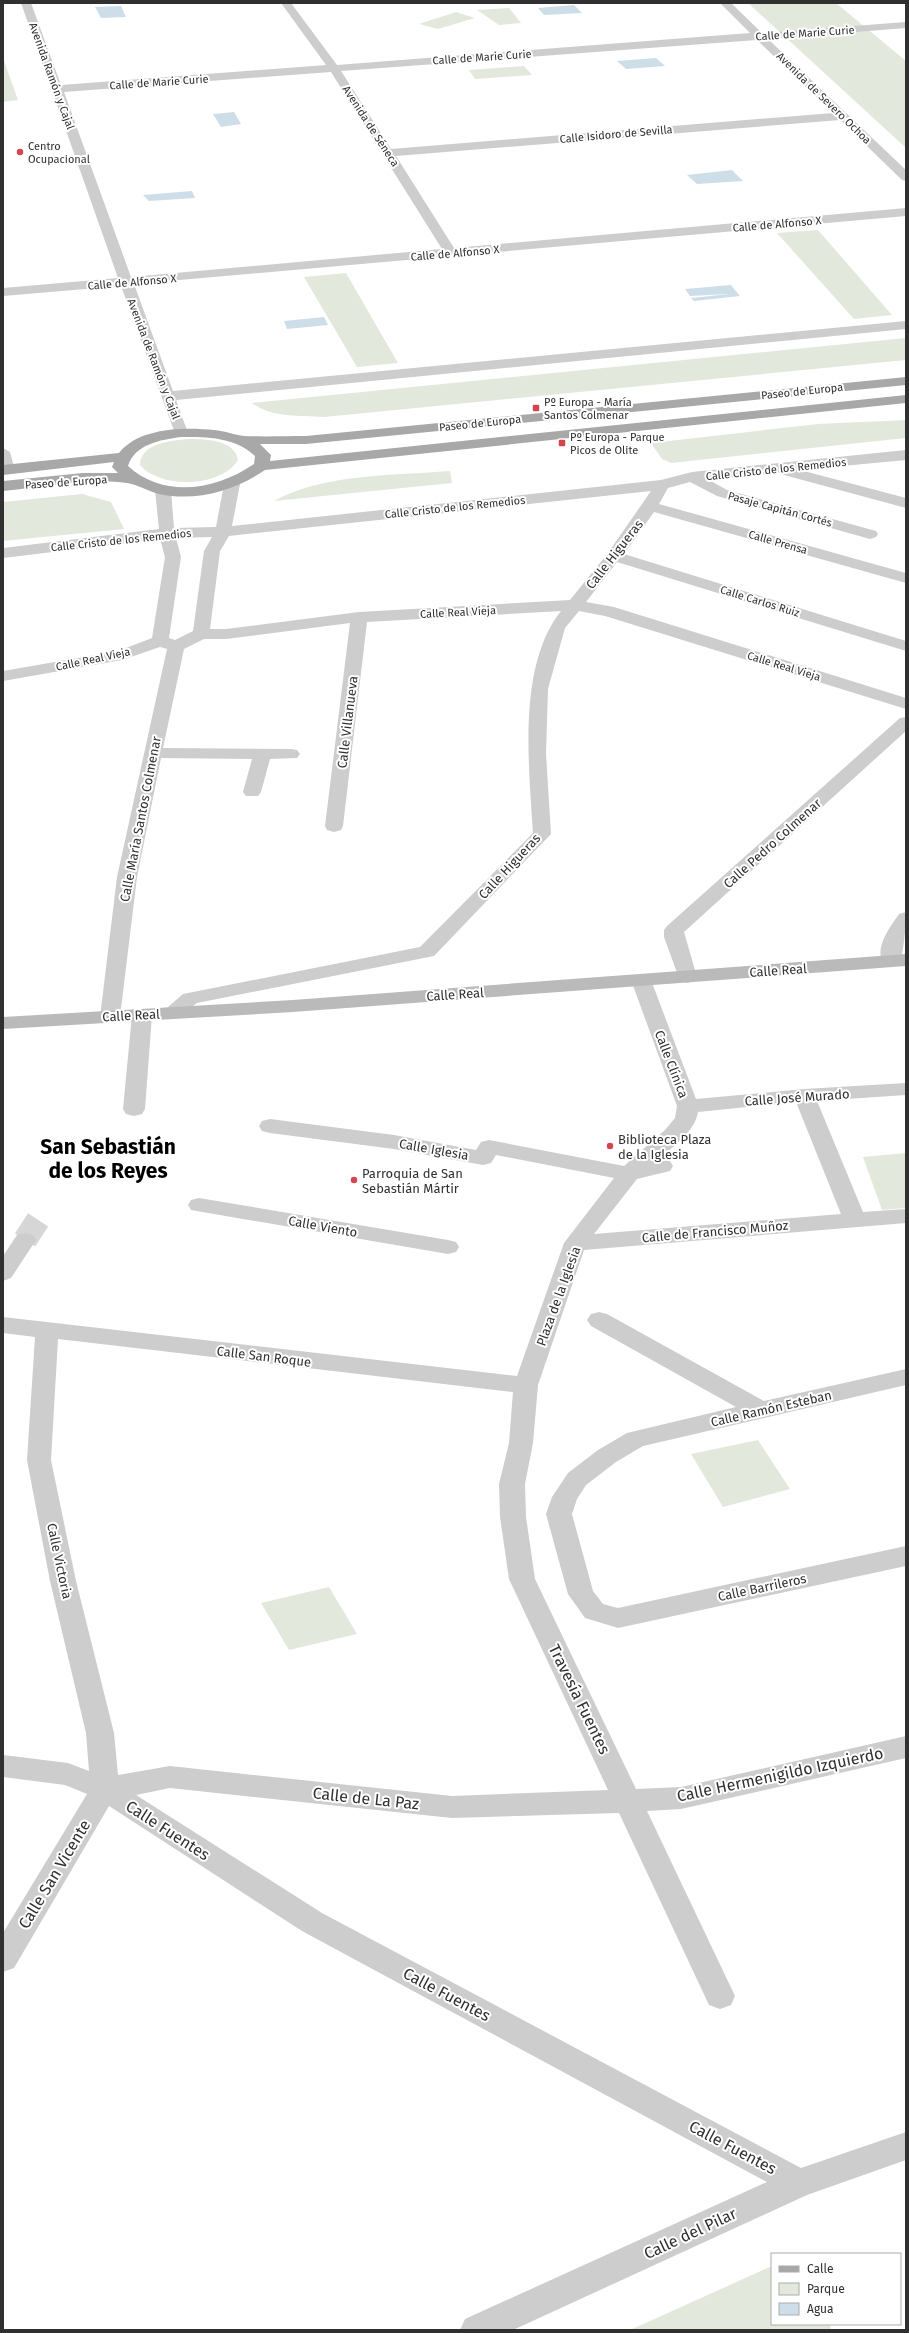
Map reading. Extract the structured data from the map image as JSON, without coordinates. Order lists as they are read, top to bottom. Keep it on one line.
{"streets":{"main road":["Paseo de Europa"],"street":["Calle de Marie Curie","Avenida Ramón y Cajal","Avenida de Severo Ochoa","Avenida de Séneca","Calle Isidoro de Sevilla","Calle de Alfonso X","Avenida de Ramón y Cajal","Calle Cristo de los Remedios","Pasaje Capitán Cortés","Calle Prensa","Calle Higueras","Calle Carlos Ruiz","Calle Real Vieja","Calle Villanueva","Calle María Santos Colmenar","Calle Pedro Colmenar","Calle Real","Calle Clínica","Calle José Murado","Calle Iglesia","Calle Viento","Calle de Francisco Muñoz","Plaza de la Iglesia","Calle San Roque","Calle Ramón Esteban","Calle Victoria","Calle Barrileros","Travesía Fuentes","Calle Hermenigildo Izquierdo","Calle de La Paz","Calle Fuentes","Calle San Vicente","Calle del Pilar"]},"crossings":[["Calle de Marie Curie","Avenida Ramón y Cajal"],["Calle de Marie Curie","Avenida de Severo Ochoa"],["Calle de Marie Curie","Avenida de Séneca"],["Avenida Ramón y Cajal","Avenida de Ramón y Cajal"],["Avenida de Severo Ochoa","Calle Isidoro de Sevilla"],["Avenida de Séneca","Calle Isidoro de Sevilla"],["Avenida de Séneca","Calle de Alfonso X"],["Calle de Alfonso X","Avenida de Ramón y Cajal"],["Paseo de Europa","Calle María Santos Colmenar"],["Calle Cristo de los Remedios","Pasaje Capitán Cortés"],["Calle Cristo de los Remedios","Calle Higueras"],["Calle Cristo de los Remedios","Calle María Santos Colmenar"],["Calle Prensa","Calle Higueras"],["Calle Higueras","Calle Carlos Ruiz"],["Calle Higueras","Calle Real Vieja"],["Calle Higueras","Calle Real"],["Calle Real Vieja","Calle Villanueva"],["Calle Real Vieja","Calle María Santos Colmenar"],["Calle María Santos Colmenar","Calle Real"],["Calle Pedro Colmenar","Calle Real"],["Calle Real","Calle Clínica"],["Calle Clínica","Calle José Murado"],["Calle Clínica","Calle Iglesia"],["Calle Clínica","Plaza de la Iglesia"],["Calle Iglesia","Plaza de la Iglesia"],["Calle de Francisco Muñoz","Plaza de la Iglesia"],["Plaza de la Iglesia","Calle San Roque"],["Plaza de la Iglesia","Travesía Fuentes"],["Calle San Roque","Calle Victoria"],["Calle San Roque","Travesía Fuentes"],["Calle Ramón Esteban","Calle Barrileros"],["Calle Victoria","Calle de La Paz"],["Calle Victoria","Calle Fuentes"],["Calle Victoria","Calle San Vicente"],["Travesía Fuentes","Calle Hermenigildo Izquierdo"],["Travesía Fuentes","Calle de La Paz"],["Calle Hermenigildo Izquierdo","Calle de La Paz"],["Calle de La Paz","Calle Fuentes"],["Calle de La Paz","Calle San Vicente"],["Calle Fuentes","Calle San Vicente"],["Calle Fuentes","Calle del Pilar"]],"districts":["San Sebastián de los Reyes"],"places":{"other":["Centro Ocupacional","Biblioteca Plaza de la Iglesia","Parroquia de San Sebastián Mártir"],"transit":["Pº Europa - María Santos Colmenar","Pº Europa - Parque Picos de Olite"]},"legend":["Calle","Parque","Agua"]}
